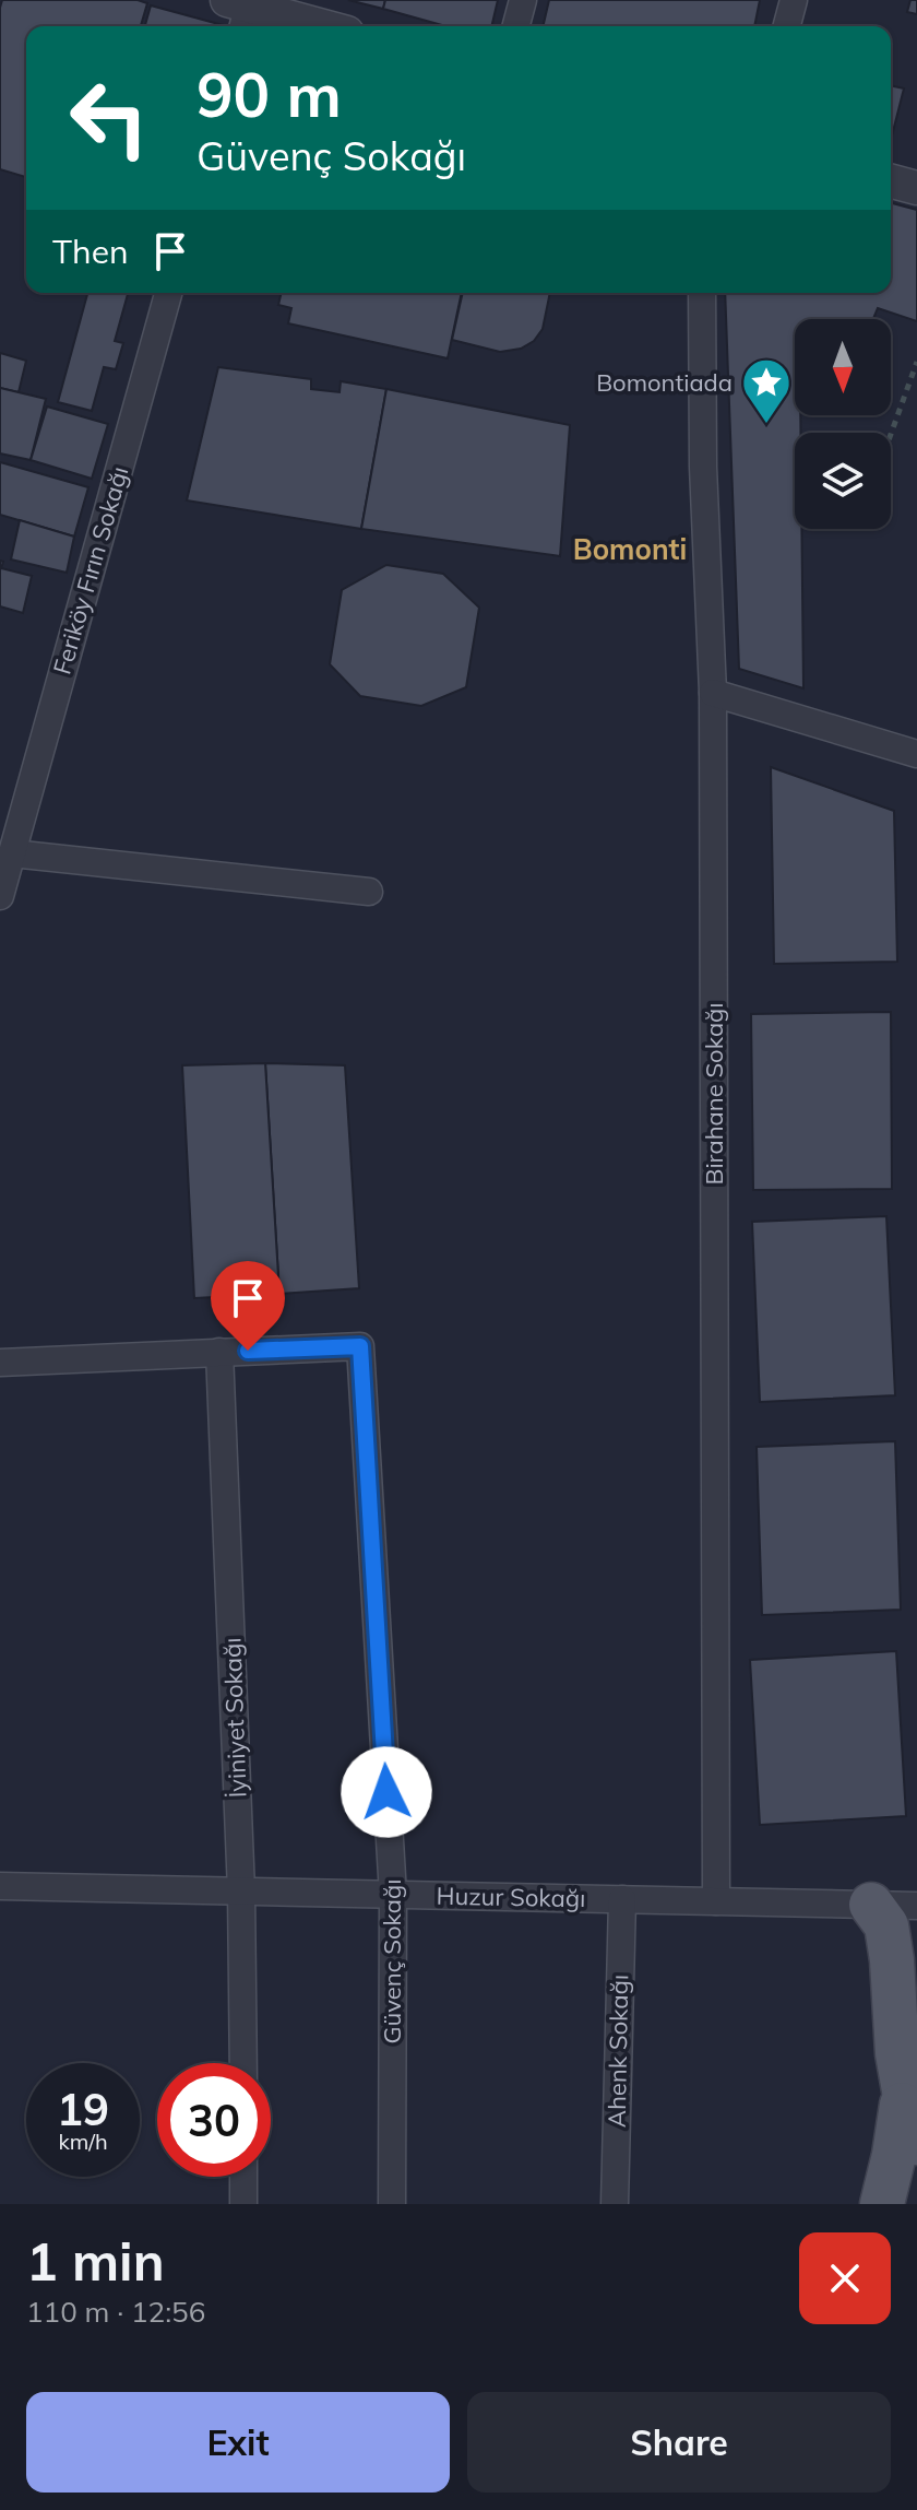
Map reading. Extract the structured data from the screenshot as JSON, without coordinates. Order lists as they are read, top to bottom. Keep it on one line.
{"streets":{"street":["Feriköy Fırın Sokağı","Birahane Sokağı","İyiniyet Sokağı","Huzur Sokağı","Güvenç Sokağı","Ahenk Sokağı"]},"crossings":[["Birahane Sokağı","Huzur Sokağı"],["İyiniyet Sokağı","Huzur Sokağı"],["İyiniyet Sokağı","Güvenç Sokağı"],["Huzur Sokağı","Güvenç Sokağı"],["Huzur Sokağı","Ahenk Sokağı"]],"districts":["Bomonti"],"places":{"place":["Bomontiada"]},"north":"bottom","page":{"turn":["90 m","Güvenç Sokağı"],"then":"Then","speed":"19 km/h","limit":"30","heading":["1 min","110 m · 12:56"],"buttons":["Exit","Share"]}}
